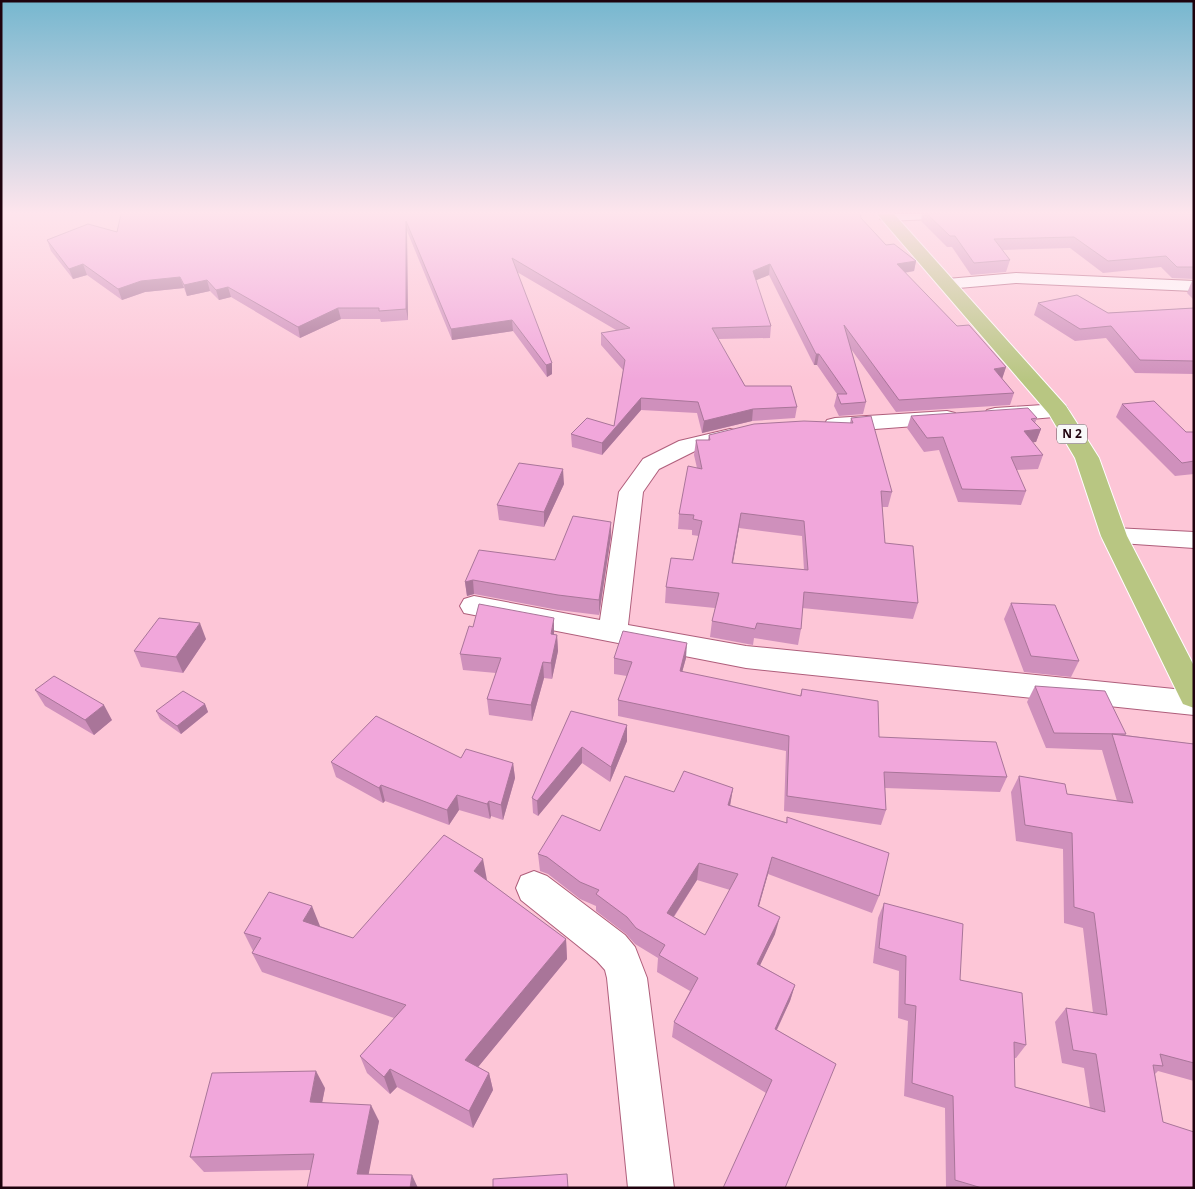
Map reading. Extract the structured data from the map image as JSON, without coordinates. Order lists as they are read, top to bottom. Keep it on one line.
{"streets":{"highway":["N 2"]}}
